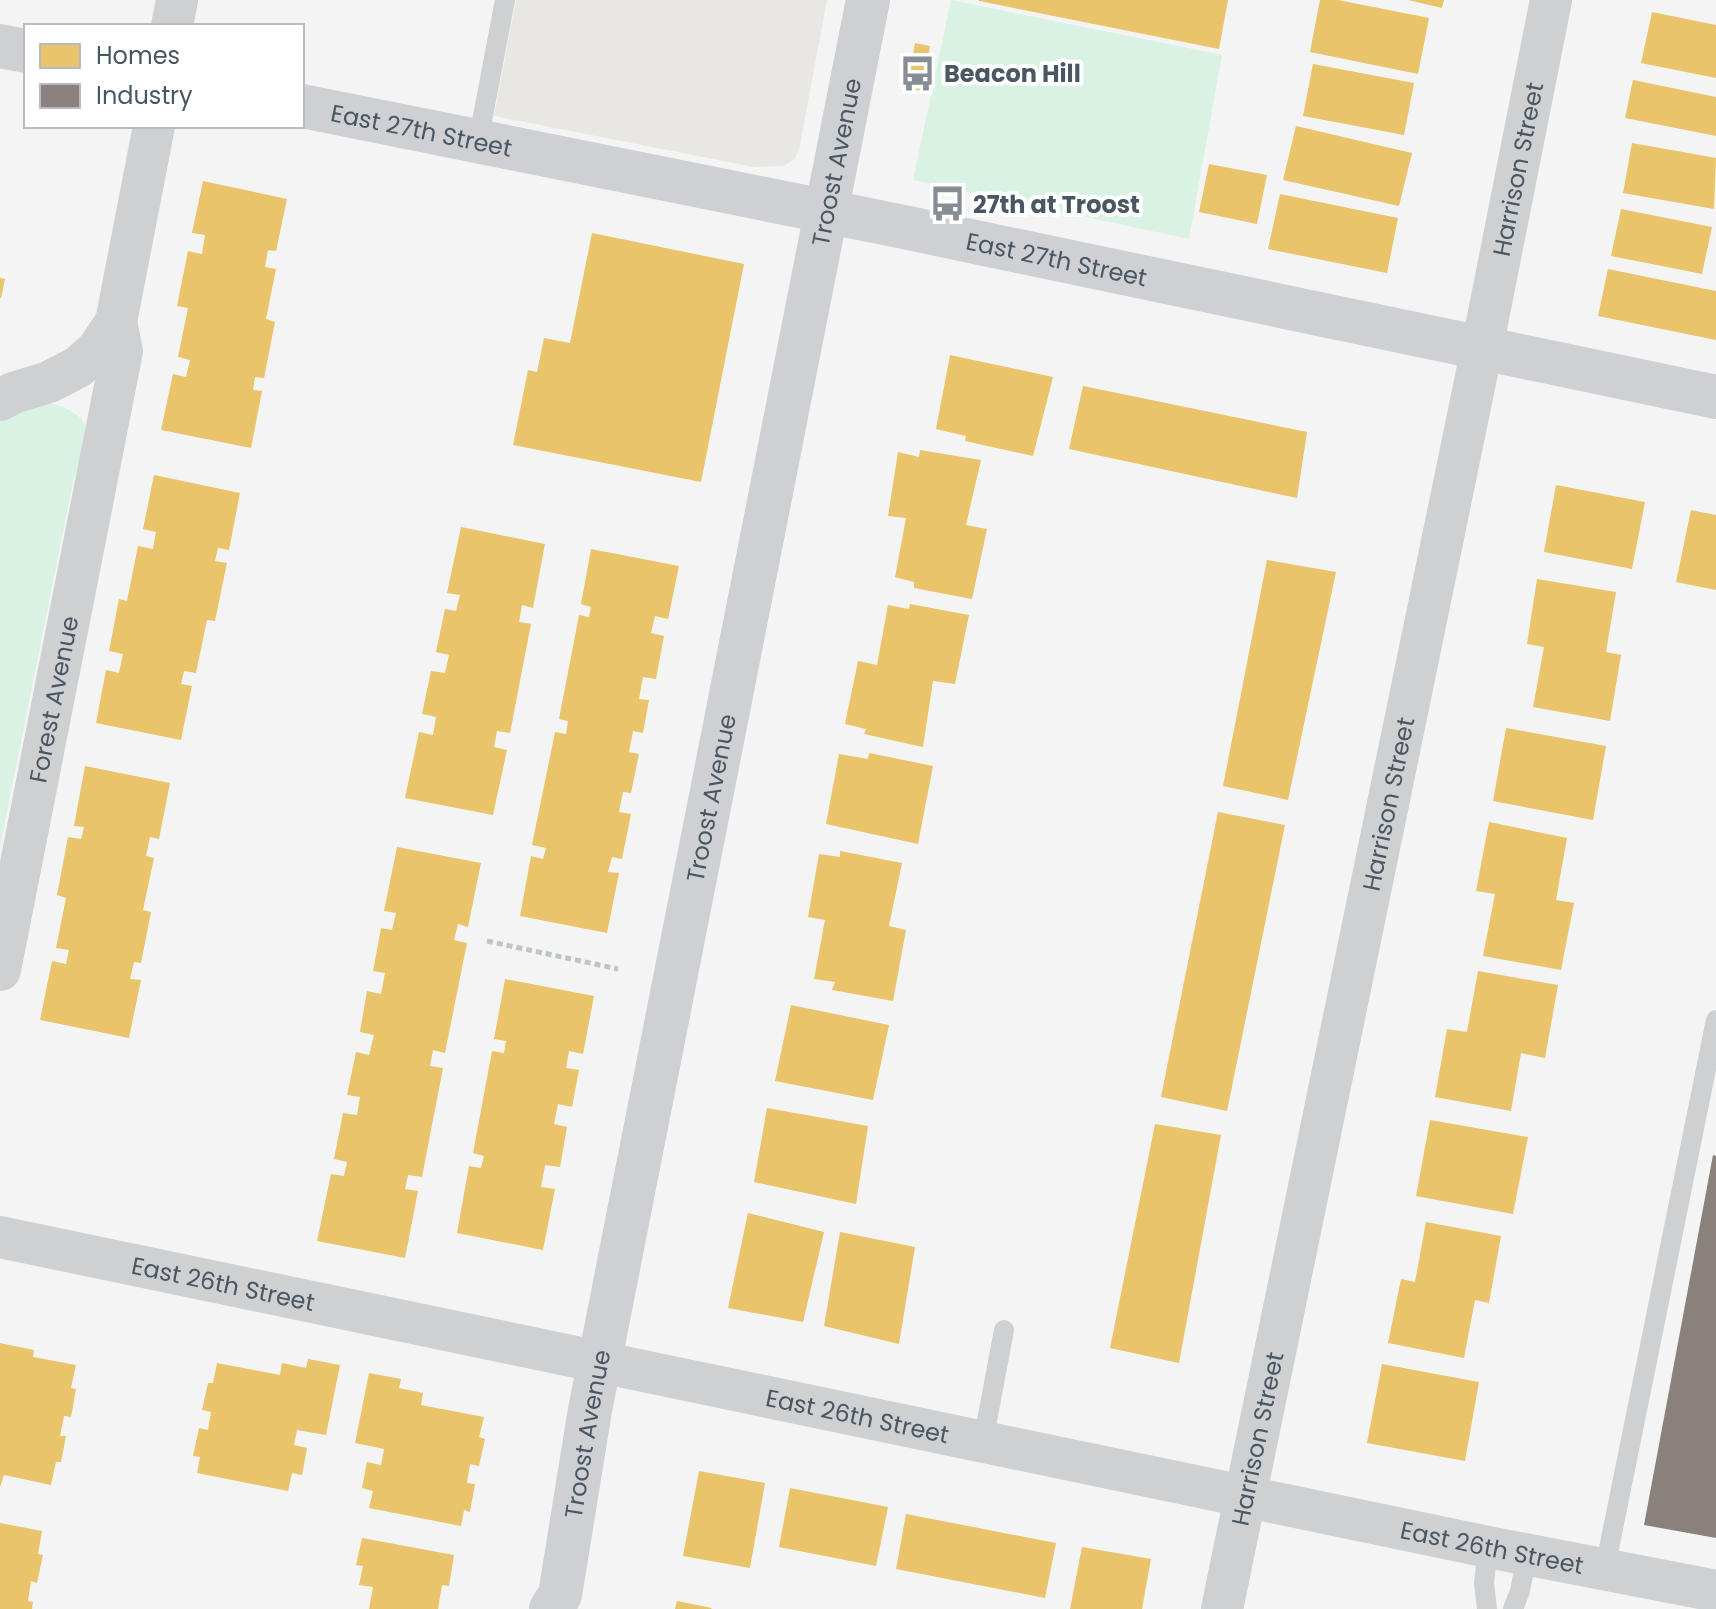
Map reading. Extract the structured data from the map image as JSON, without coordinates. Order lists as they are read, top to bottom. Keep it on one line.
{"streets":{"main road":["East 27th Street","Troost Avenue"],"street":["Harrison Street","Forest Avenue","East 26th Street"]},"crossings":[["East 27th Street","Troost Avenue"],["East 27th Street","Harrison Street"],["Troost Avenue","East 26th Street"],["Harrison Street","East 26th Street"]],"places":{"bus stop":["Beacon Hill","27th at Troost"]},"legend":["Homes","Industry"]}
